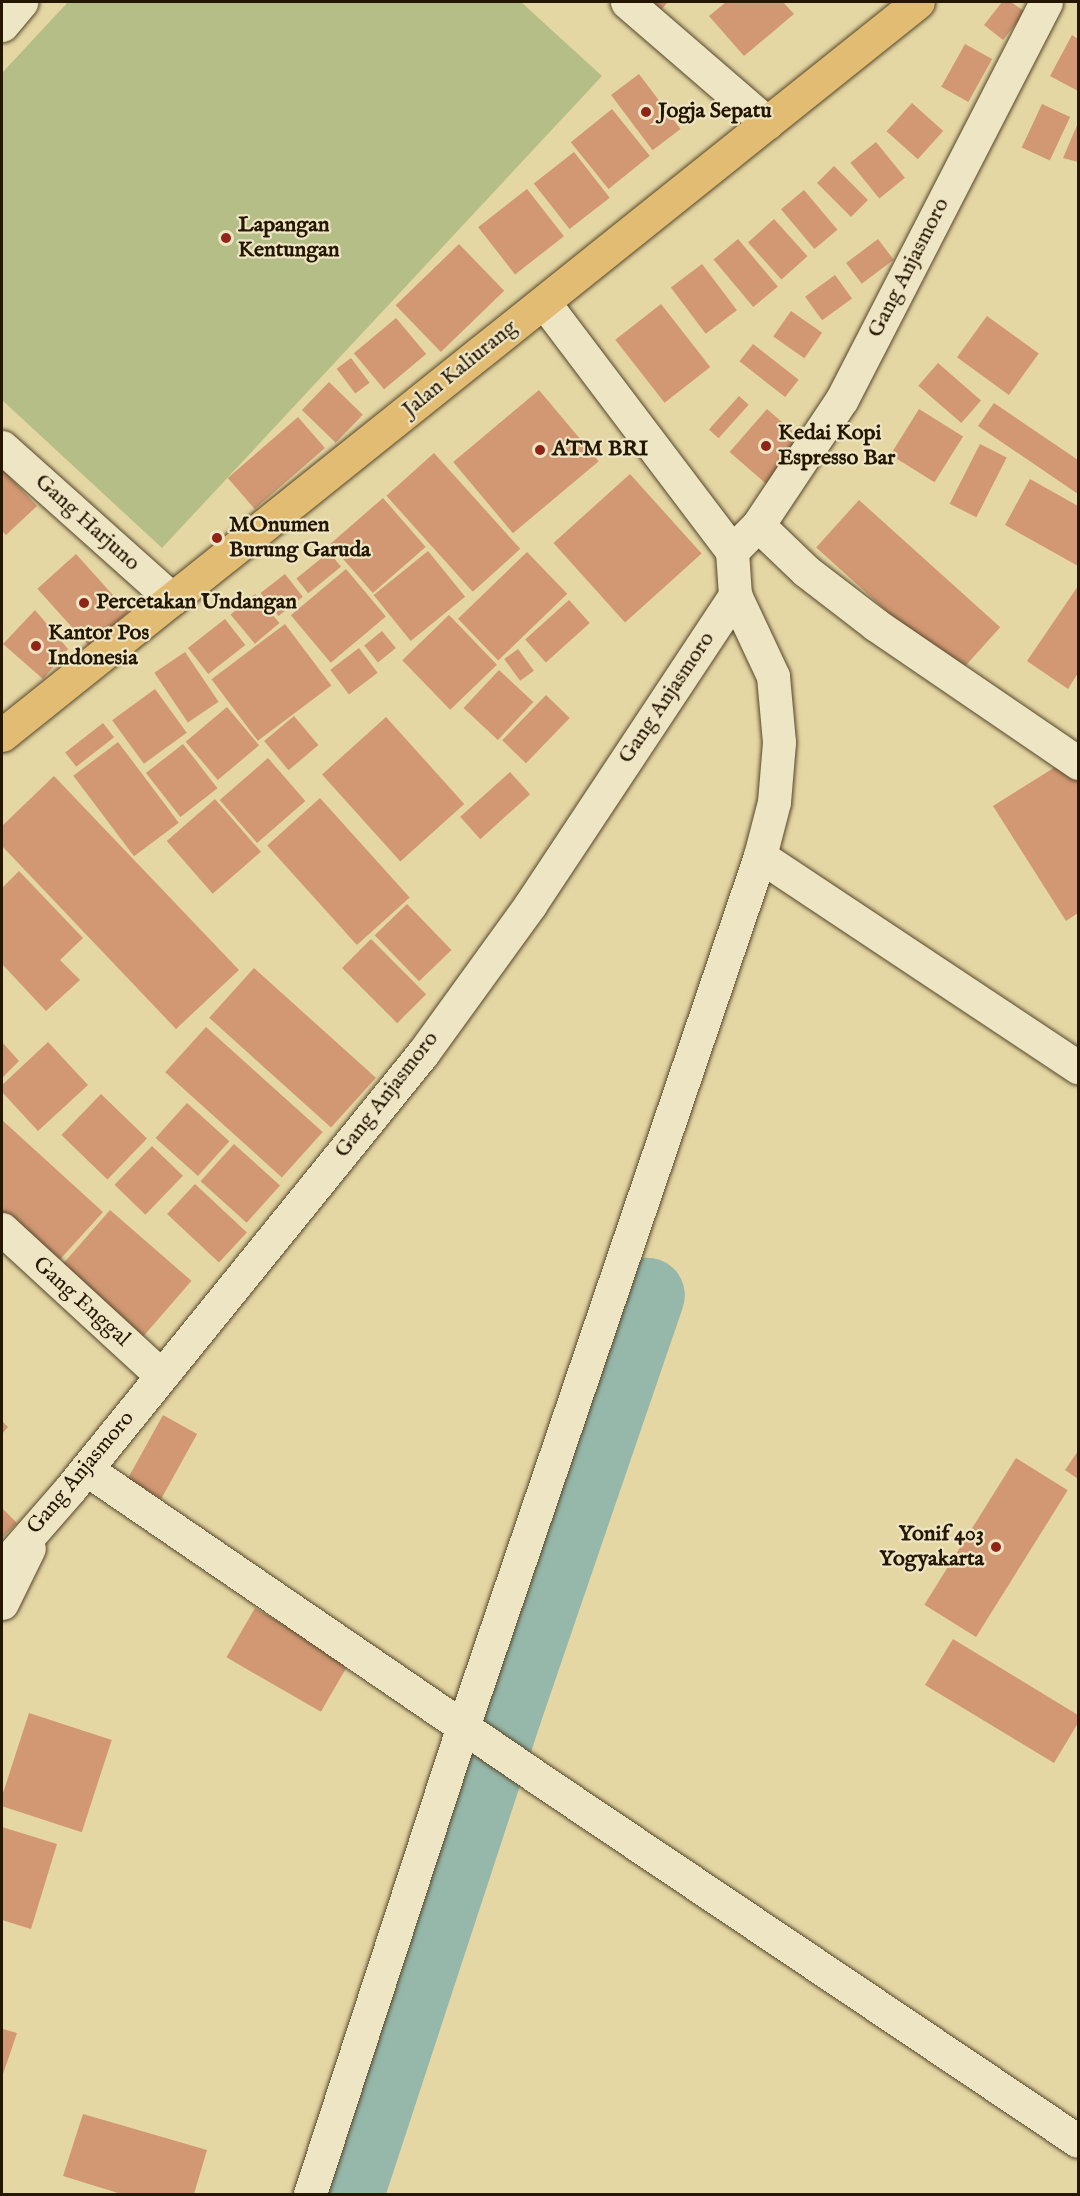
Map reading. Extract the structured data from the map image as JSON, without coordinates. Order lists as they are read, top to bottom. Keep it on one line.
{"streets":{"main road":["Jalan Kaliurang"],"street":["Gang Anjasmoro","Gang Harjuno","Gang Enggal"]},"crossings":[["Gang Anjasmoro","Gang Enggal"],["Jalan Kaliurang","Gang Harjuno"]],"places":["Jogja Sepatu","Lapangan Kentungan","Kedai Kopi Espresso Bar","ATM BRI","MOnumen Burung Garuda","Percetakan Undangan","Kantor Pos Indonesia","Yonif 403 Yogyakarta"]}
